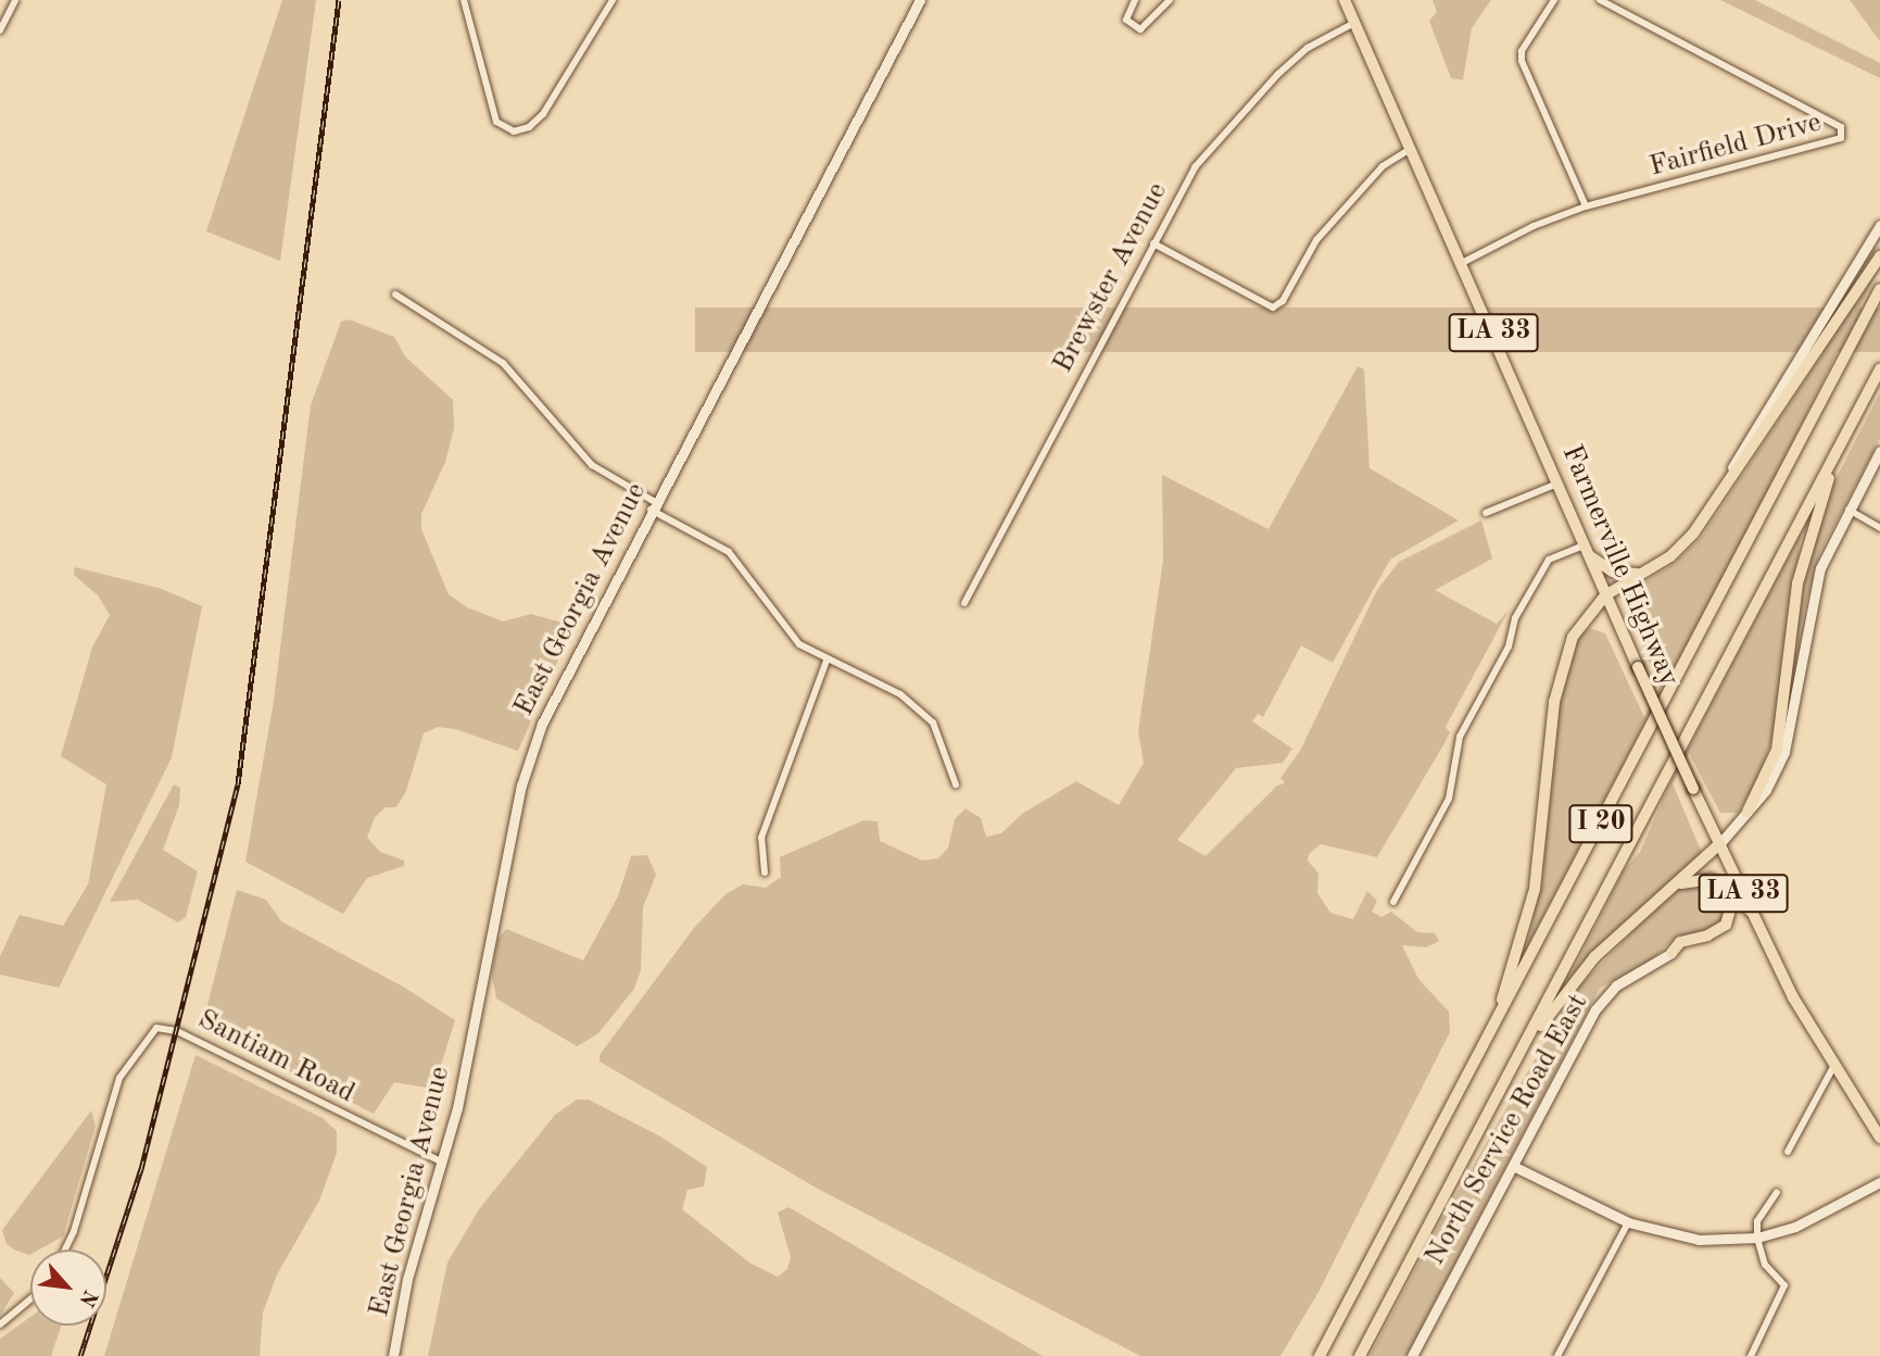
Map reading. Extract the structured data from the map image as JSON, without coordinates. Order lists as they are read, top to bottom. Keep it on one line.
{"streets":{"highway":["I 20"],"main road":["LA 33","Farmerville Highway","East Georgia Avenue","North Service Road East"],"street":["Fairfield Drive","Brewster Avenue","Santiam Road"]},"crossings":[["Fairfield Drive","Farmerville Highway"],["Brewster Avenue","Farmerville Highway"],["East Georgia Avenue","Santiam Road"]],"north":"bottom right"}
